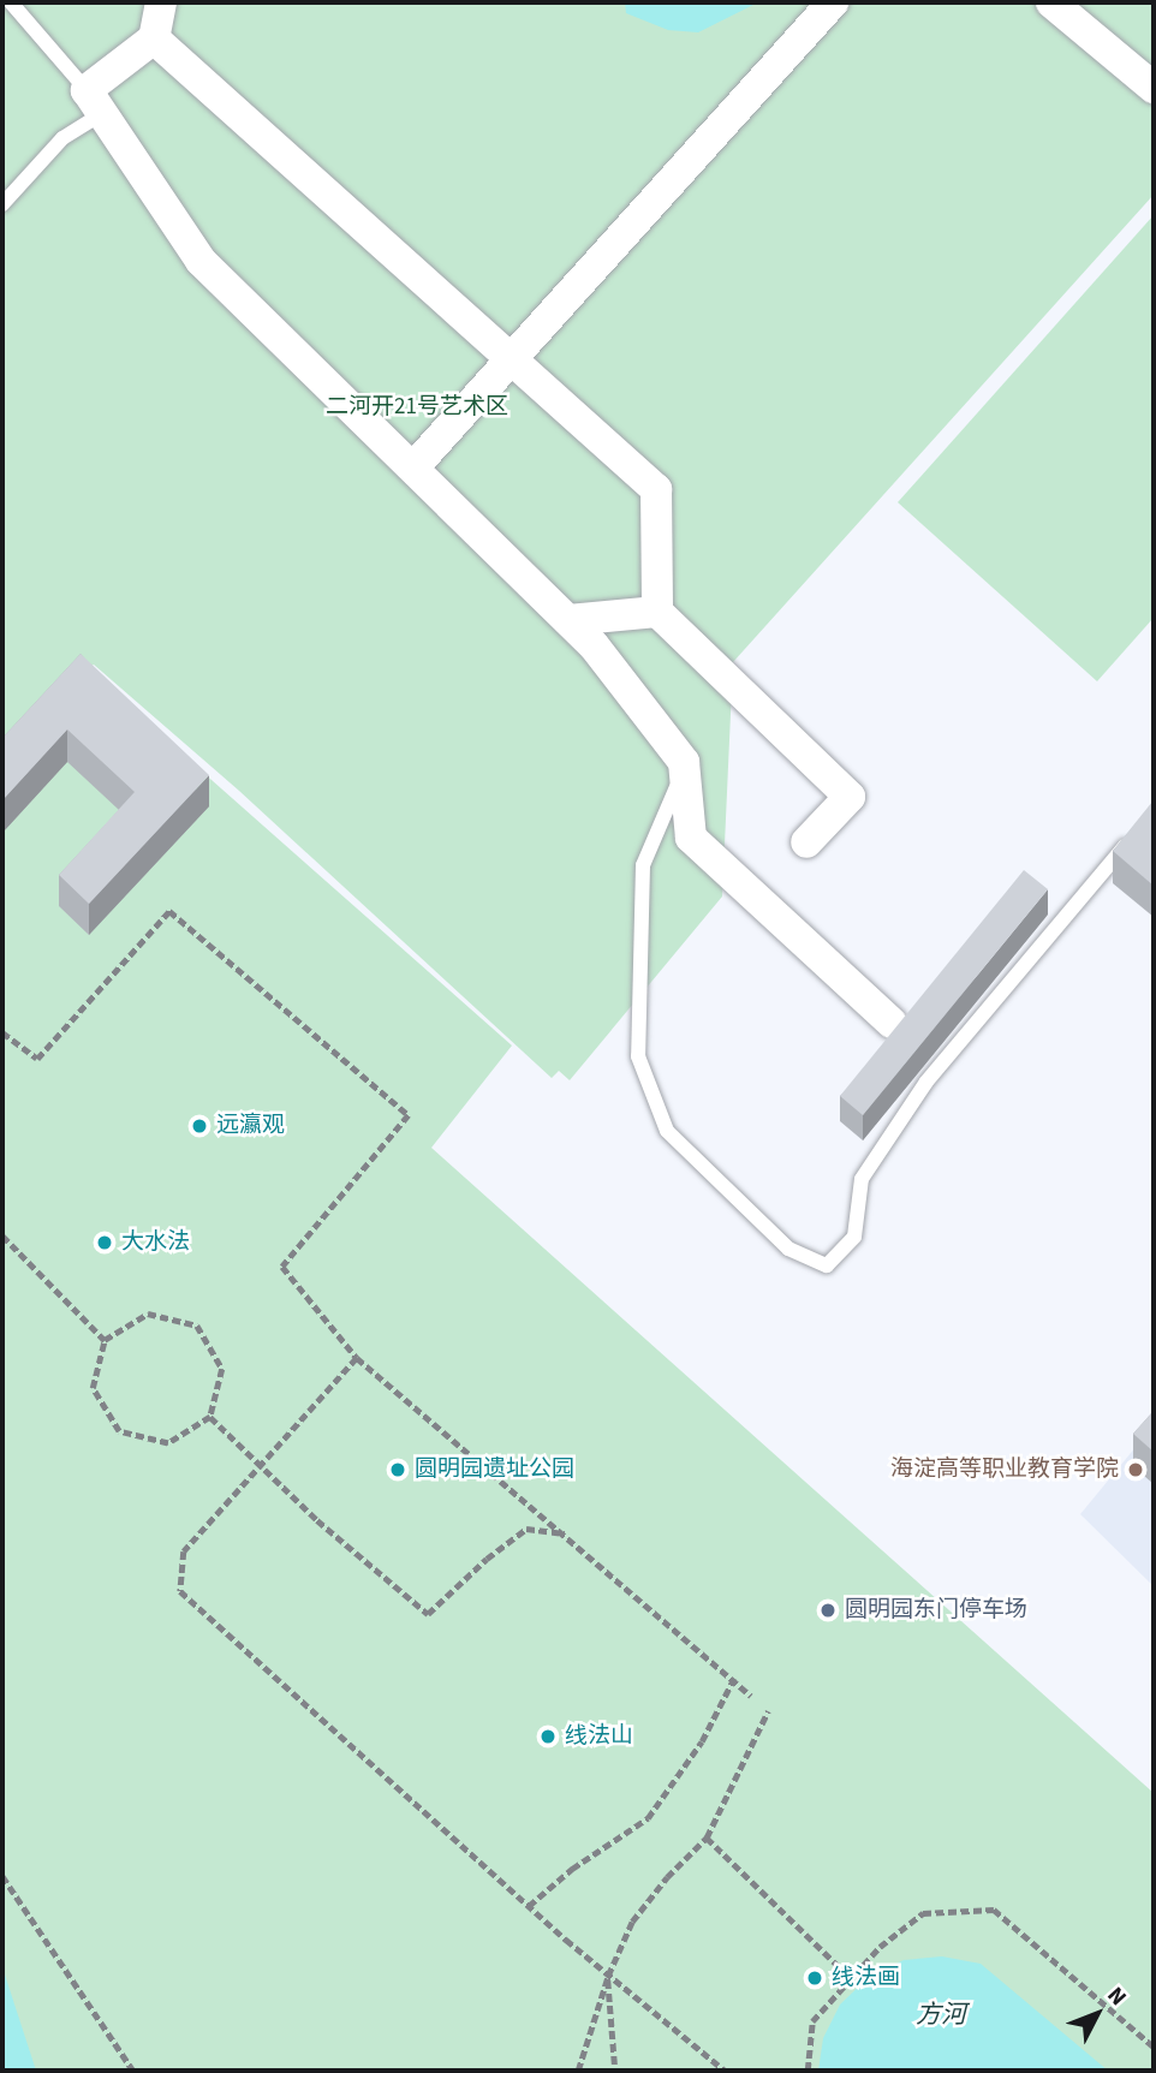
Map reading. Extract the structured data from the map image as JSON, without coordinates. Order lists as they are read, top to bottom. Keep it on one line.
{"water":["方河"],"parks":["二河开21号艺术区"],"places":["远瀛观","大水法","圆明园遗址公园","海淀高等职业教育学院","圆明园东门停车场","线法山","线法画"],"north":"top right"}
